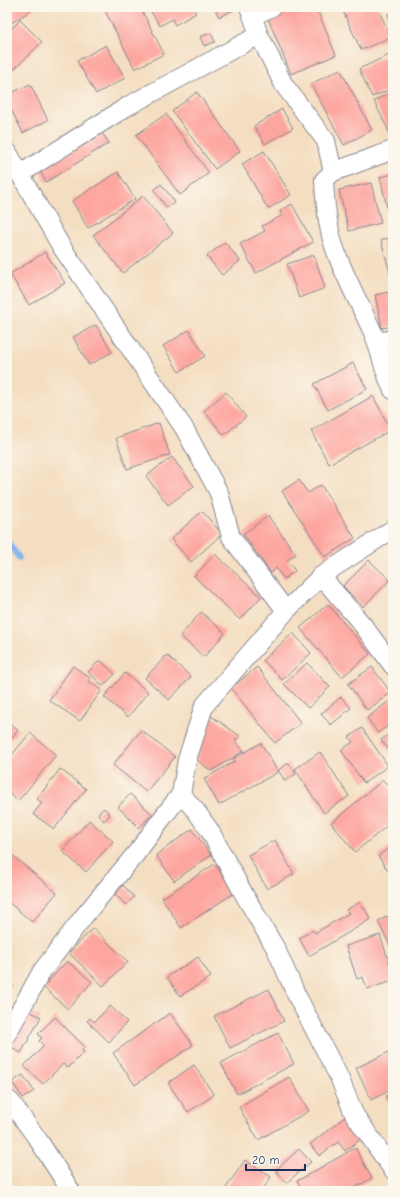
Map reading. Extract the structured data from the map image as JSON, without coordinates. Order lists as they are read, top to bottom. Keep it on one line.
{"scale_bar":"20 m"}
